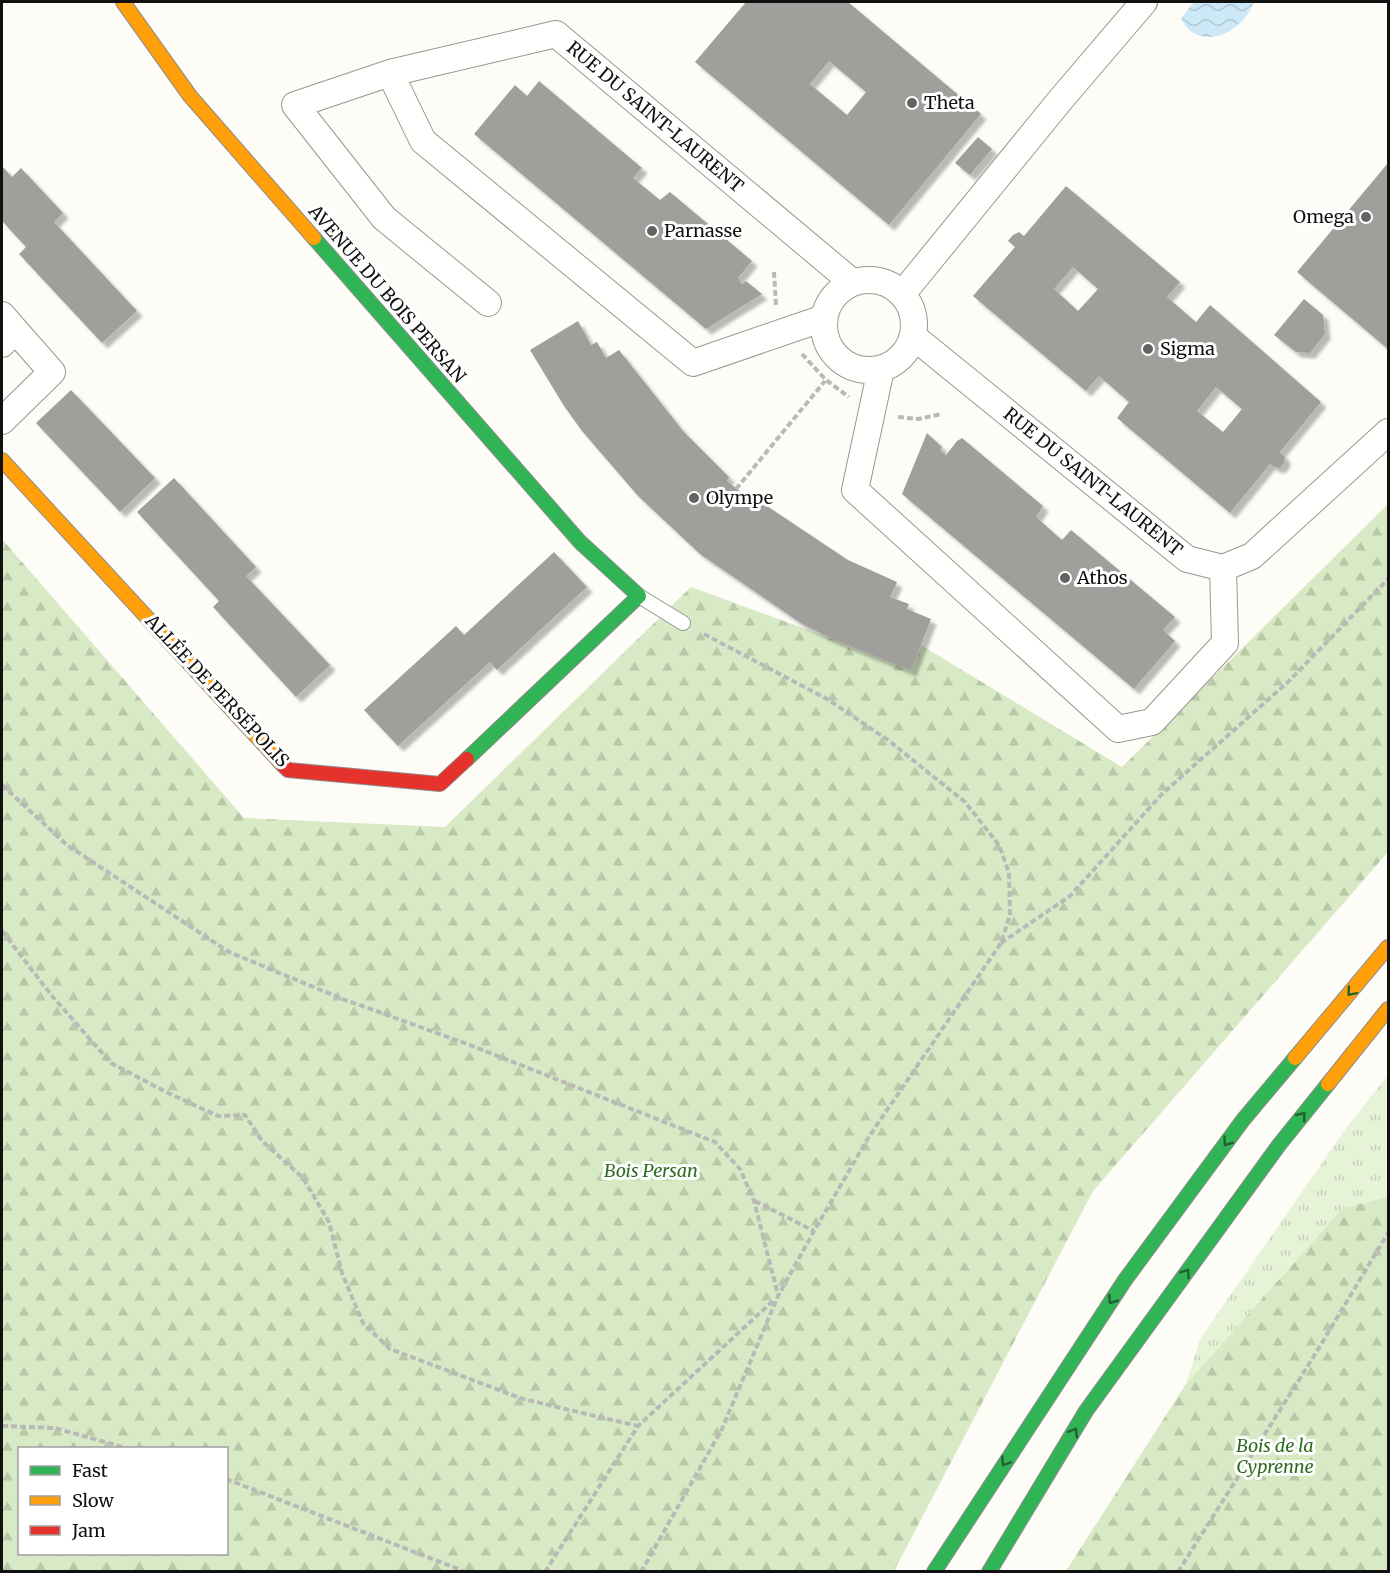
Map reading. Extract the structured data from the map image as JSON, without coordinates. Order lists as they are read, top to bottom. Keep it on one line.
{"streets":{"main road":["AVENUE DU BOIS PERSAN","ALLÉE DE PERSÉPOLIS"],"street":["RUE DU SAINT-LAURENT"]},"crossings":[["AVENUE DU BOIS PERSAN","ALLÉE DE PERSÉPOLIS"]],"parks":["Bois Persan","Bois de la Cyprenne"],"places":["Theta","Omega","Parnasse","Sigma","Olympe","Athos"],"legend":["Fast","Slow","Jam"]}
